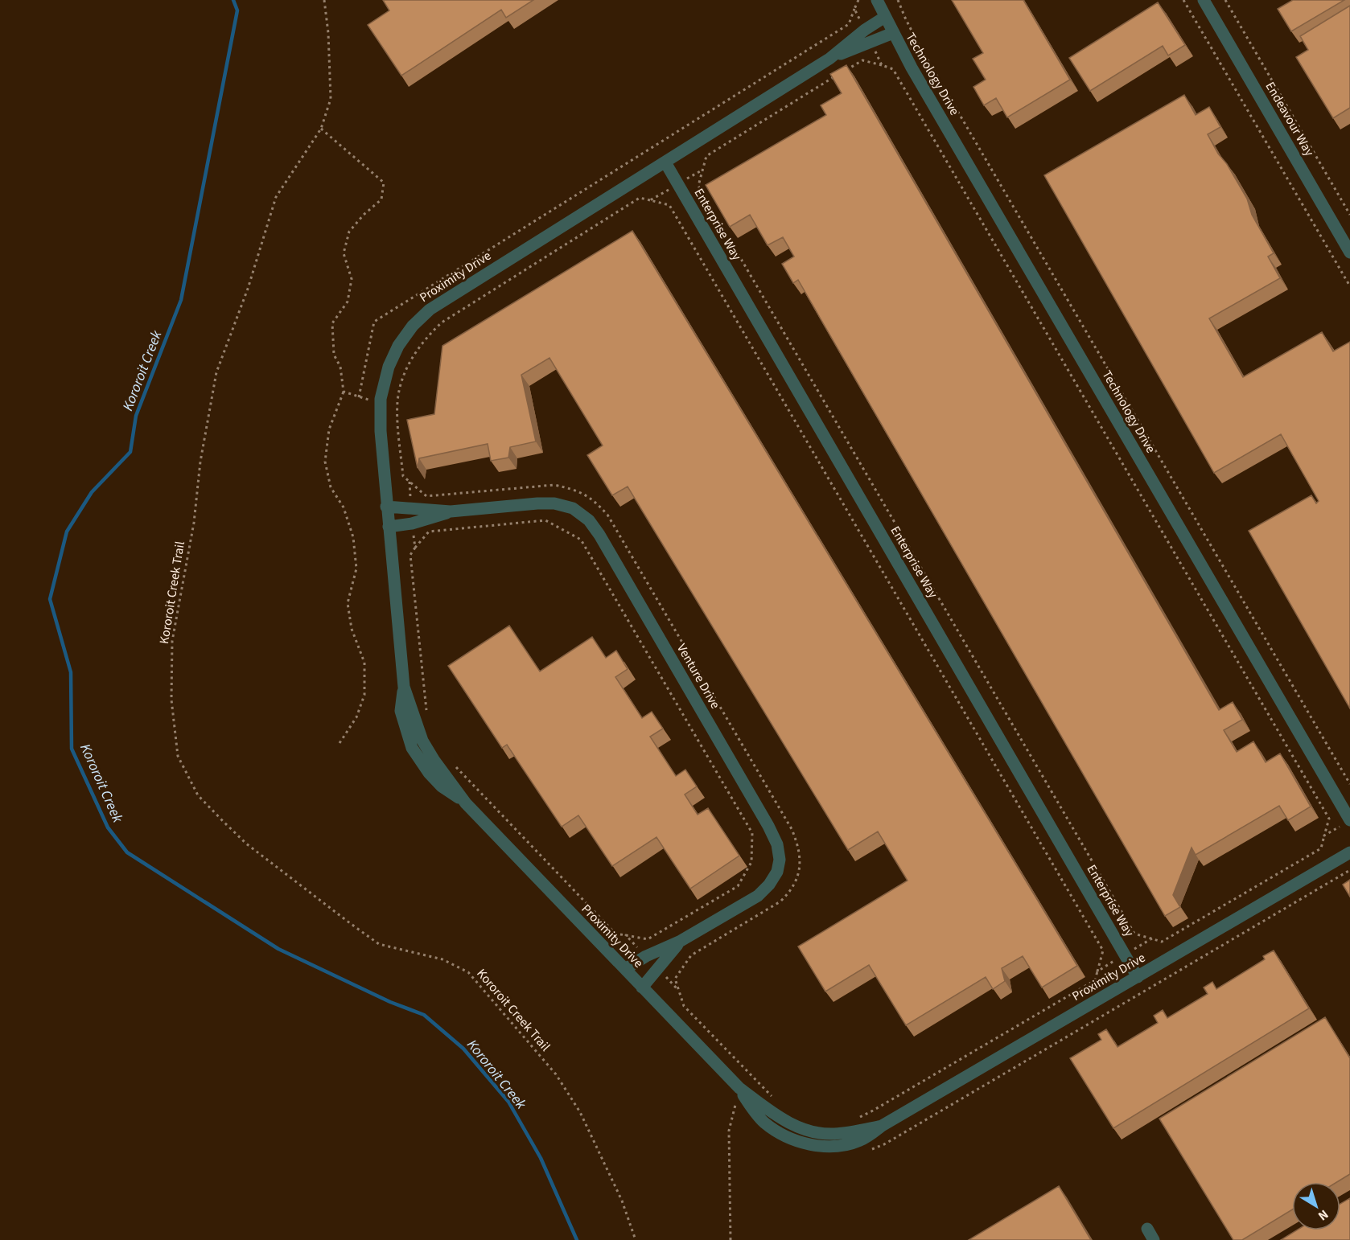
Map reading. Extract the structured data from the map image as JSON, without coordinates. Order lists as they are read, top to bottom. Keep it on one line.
{"streets":{"street":["Technology Drive","Endeavour Way","Enterprise Way","Proximity Drive","Venture Drive"],"path":["Kororoit Creek Trail"]},"crossings":[["Technology Drive","Proximity Drive"],["Enterprise Way","Proximity Drive"],["Proximity Drive","Venture Drive"]],"water":["Kororoit Creek"],"north":"bottom right"}
